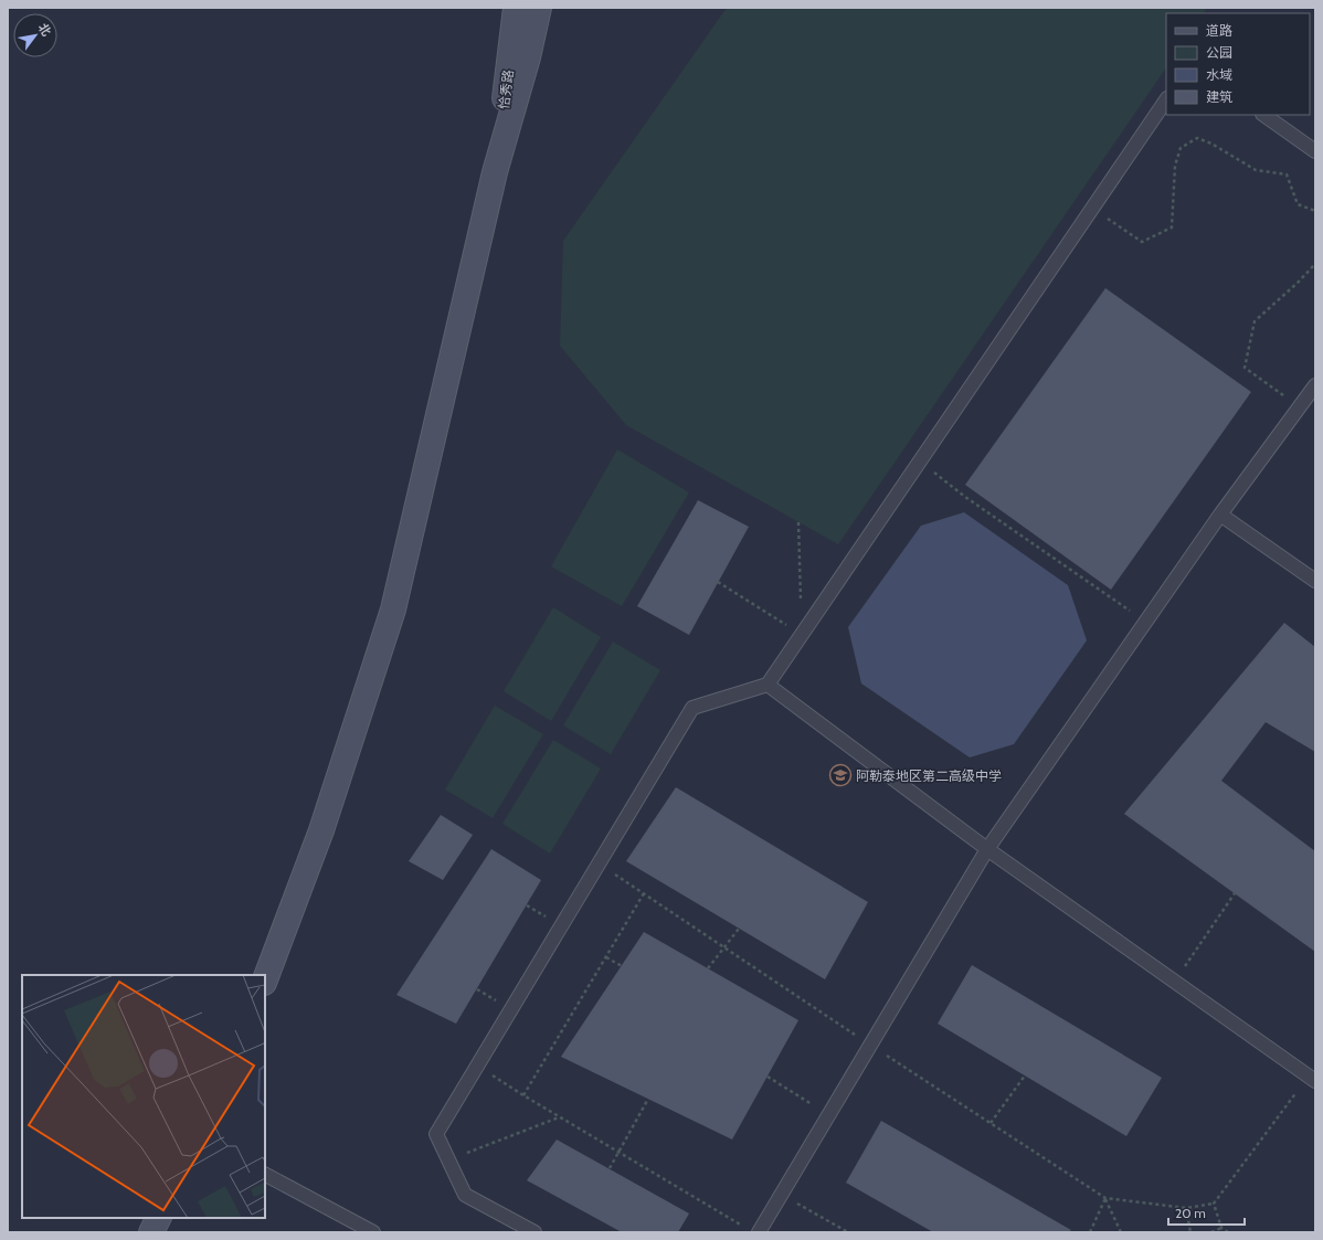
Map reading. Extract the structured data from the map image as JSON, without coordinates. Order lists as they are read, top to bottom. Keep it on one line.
{"streets":{"street":["恰秀路"]},"places":{"school or university":["阿勒泰地区第二高级中学"]},"legend":["道路","公园","水域","建筑"],"scale_bar":"20 m","north":"top right"}
